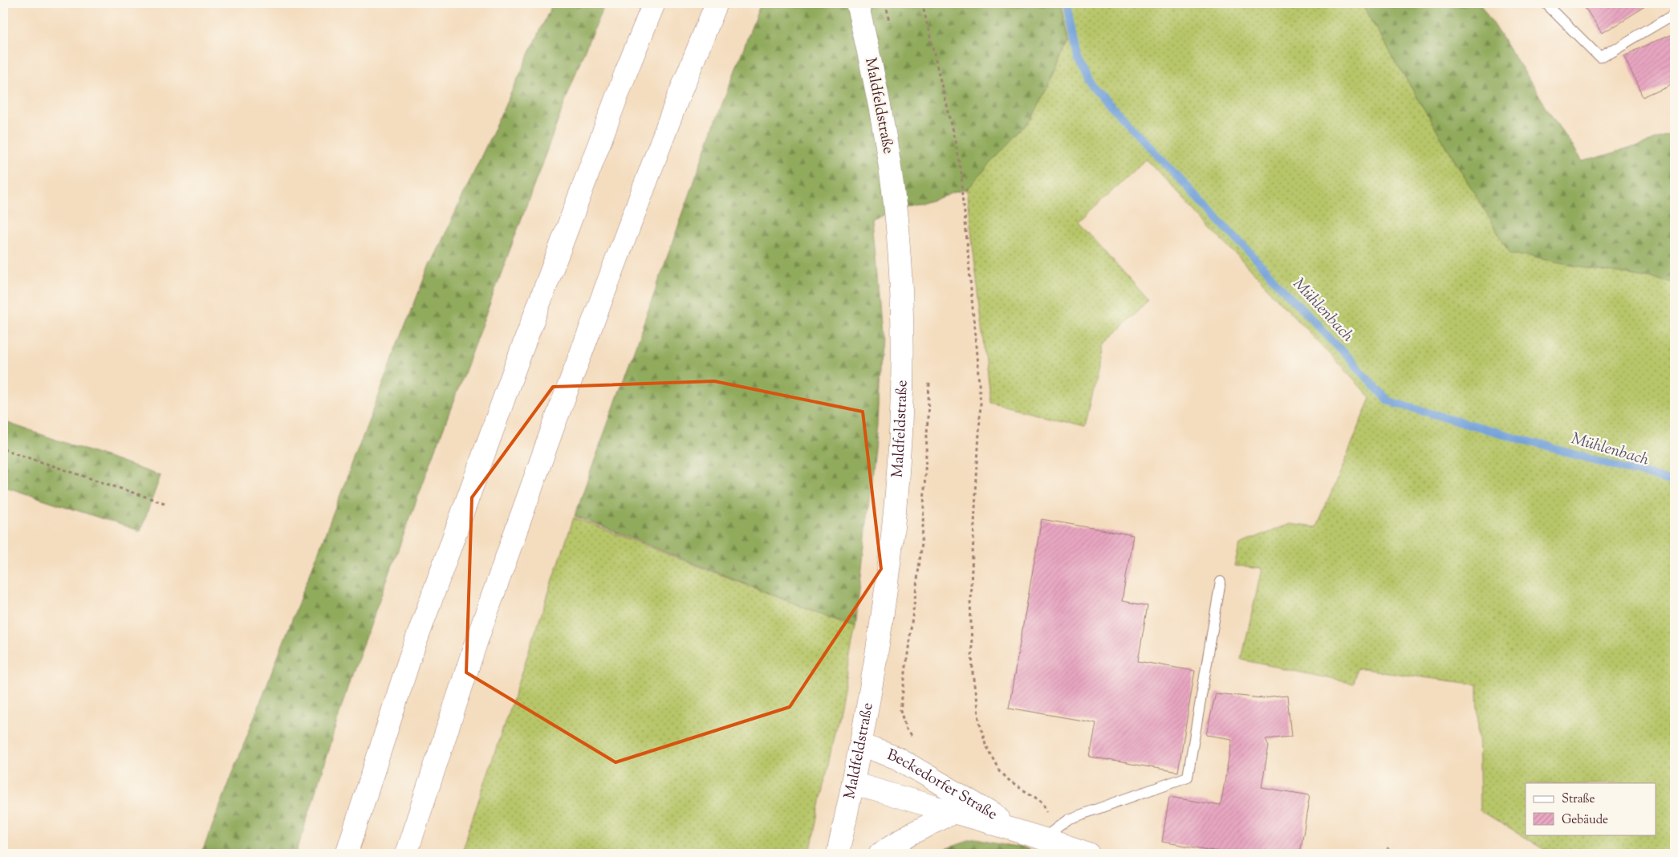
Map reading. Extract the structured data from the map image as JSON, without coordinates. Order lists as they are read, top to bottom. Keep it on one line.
{"streets":{"main road":["Maldfeldstraße","Beckedorfer Straße"]},"crossings":[["Maldfeldstraße","Beckedorfer Straße"]],"water":["Mühlenbach"],"legend":["Straße","Gebäude"]}
